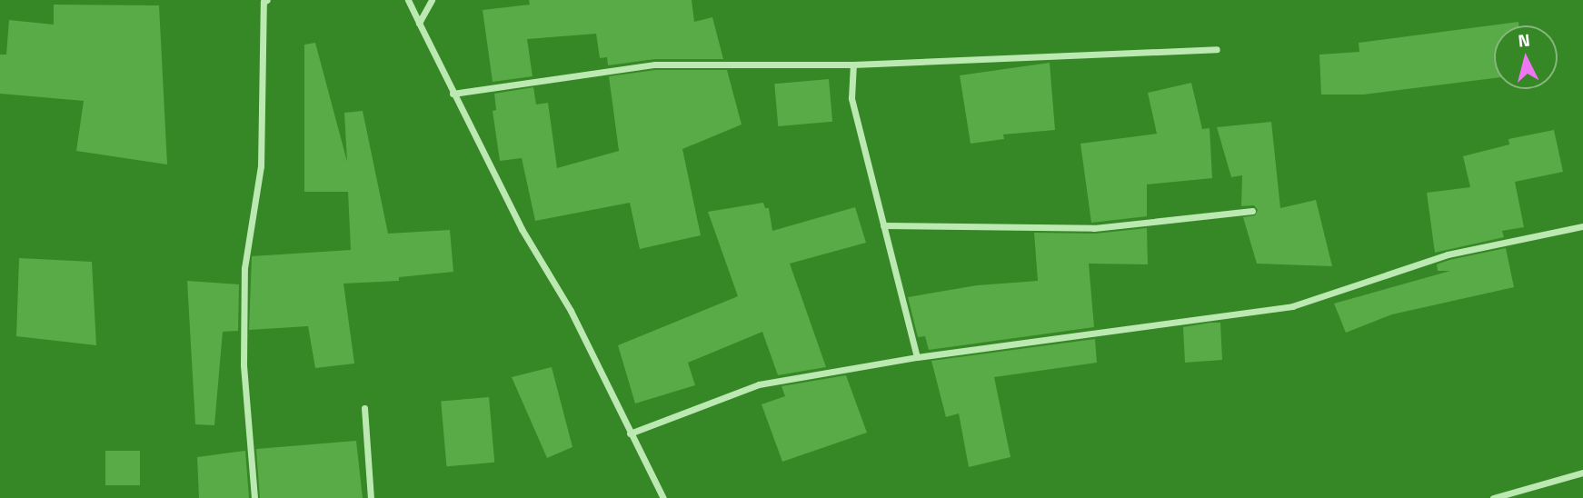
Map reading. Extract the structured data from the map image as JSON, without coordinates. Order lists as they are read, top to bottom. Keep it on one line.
{"north":"top"}
